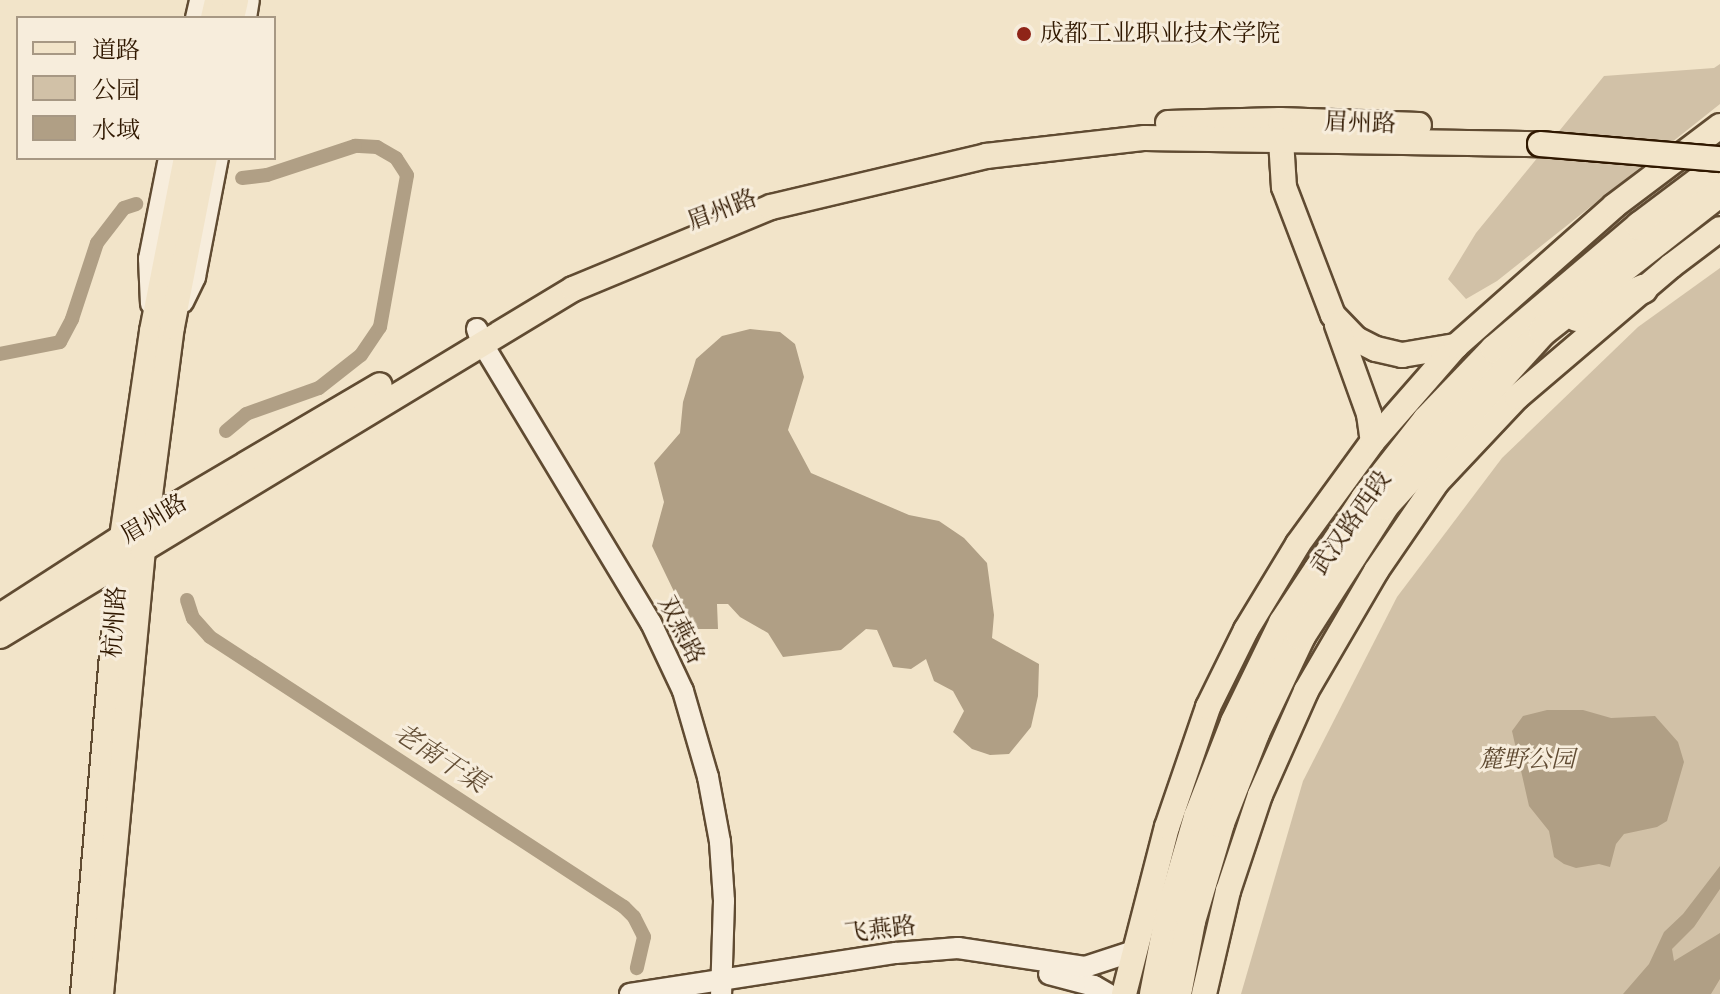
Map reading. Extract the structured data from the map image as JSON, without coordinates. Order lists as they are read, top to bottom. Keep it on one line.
{"streets":{"highway":["武汉路西段"],"main road":["眉州路","杭州路"],"street":["双燕路","飞燕路"]},"crossings":[["眉州路","杭州路"],["眉州路","双燕路"],["双燕路","飞燕路"]],"water":["老南干渠"],"parks":["麓野公园"],"places":["成都工业职业技术学院"],"legend":["道路","公园","水域"]}
